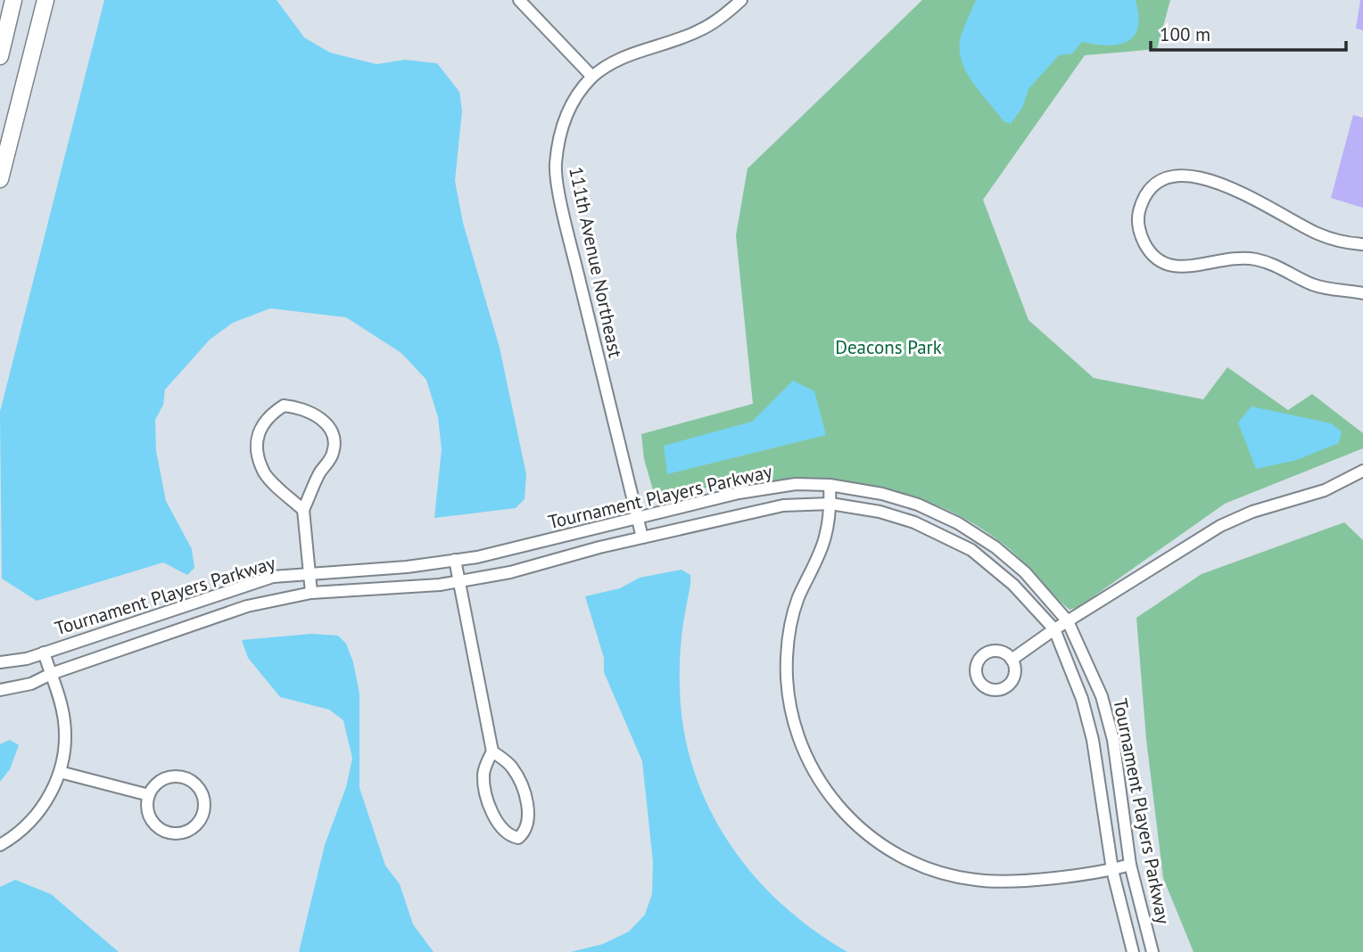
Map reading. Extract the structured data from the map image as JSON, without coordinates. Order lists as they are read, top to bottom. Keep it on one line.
{"streets":{"street":["111th Avenue Northeast","Tournament Players Parkway"]},"crossings":[["111th Avenue Northeast","Tournament Players Parkway"]],"parks":["Deacons Park"],"scale_bar":"100 m"}
